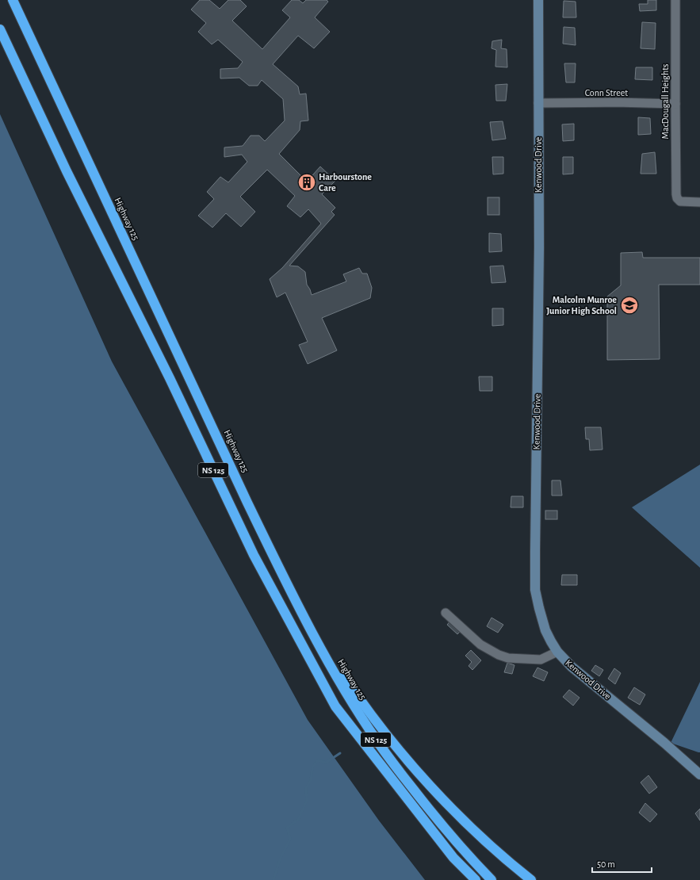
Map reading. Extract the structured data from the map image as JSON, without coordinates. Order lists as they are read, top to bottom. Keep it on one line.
{"streets":{"highway":["Highway 125","NS 125"],"street":["Conn Street","MacDougall Heights","Kenwood Drive"]},"crossings":[["Conn Street","MacDougall Heights"],["Conn Street","Kenwood Drive"]],"places":{"building":["Harbourstone Care"],"school or university":["Malcolm Munroe Junior High School"]},"scale_bar":"50 m"}
